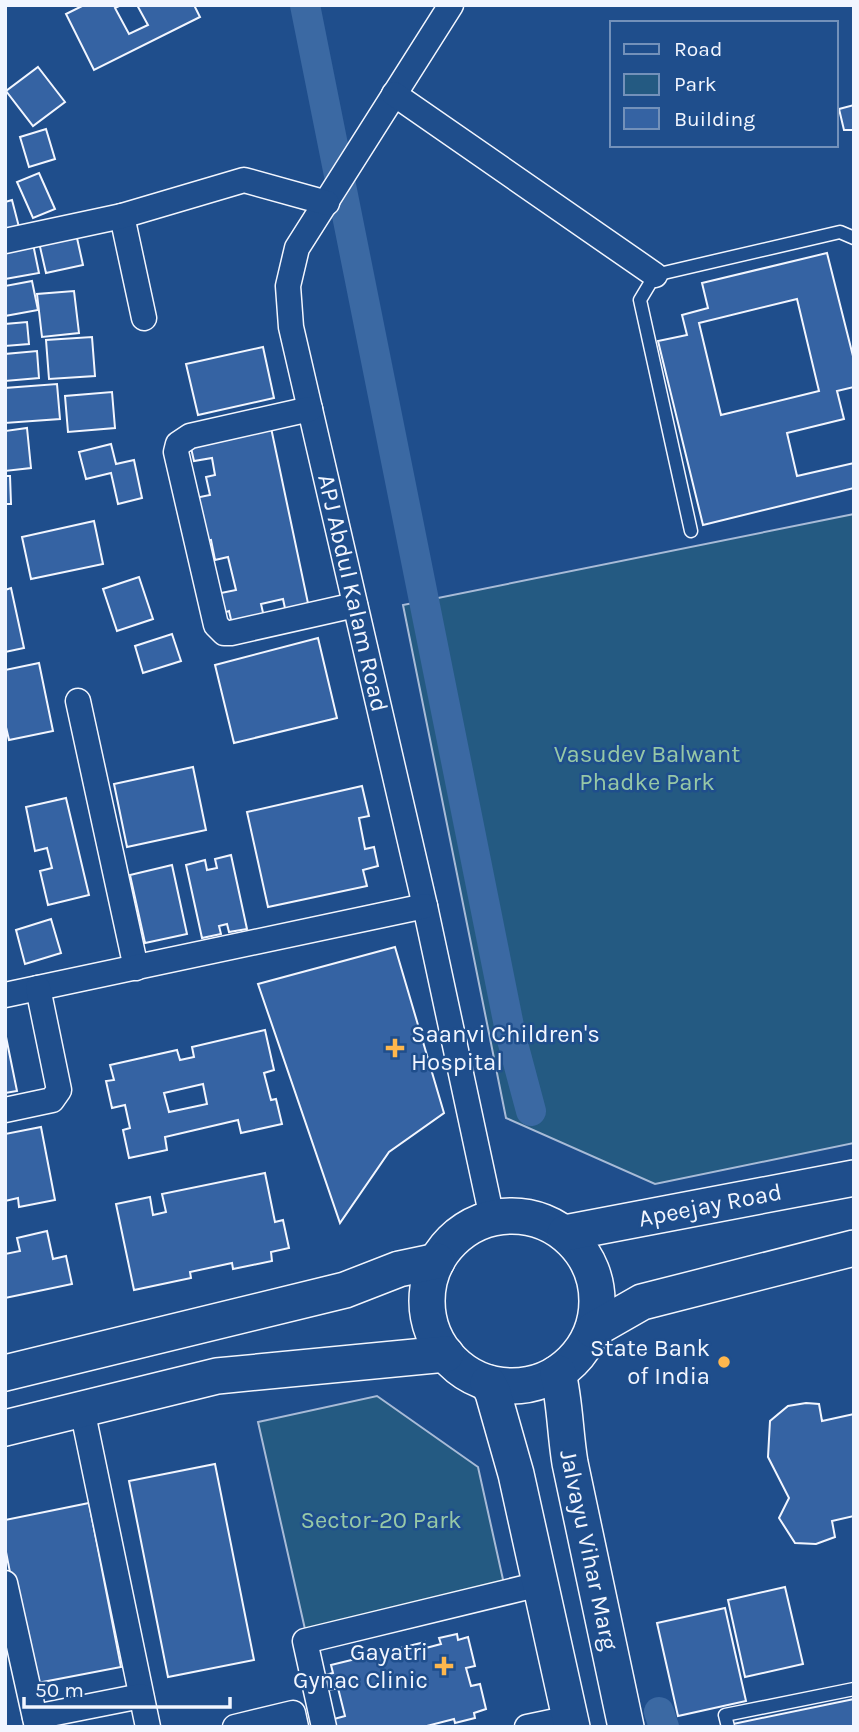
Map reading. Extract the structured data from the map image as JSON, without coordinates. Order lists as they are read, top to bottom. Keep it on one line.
{"streets":{"main road":["Apeejay Road","Jalvayu Vihar Marg"],"street":["APJ Abdul Kalam Road"]},"crossings":[["APJ Abdul Kalam Road","Apeejay Road"],["APJ Abdul Kalam Road","Jalvayu Vihar Marg"],["Apeejay Road","Jalvayu Vihar Marg"]],"parks":["Vasudev Balwant Phadke Park","Sector-20 Park"],"places":{"health":["Saanvi Children's Hospital","Gayatri Gynac Clinic"],"other":["State Bank of India"]},"legend":["Road","Park","Building"],"scale_bar":"50 m"}
